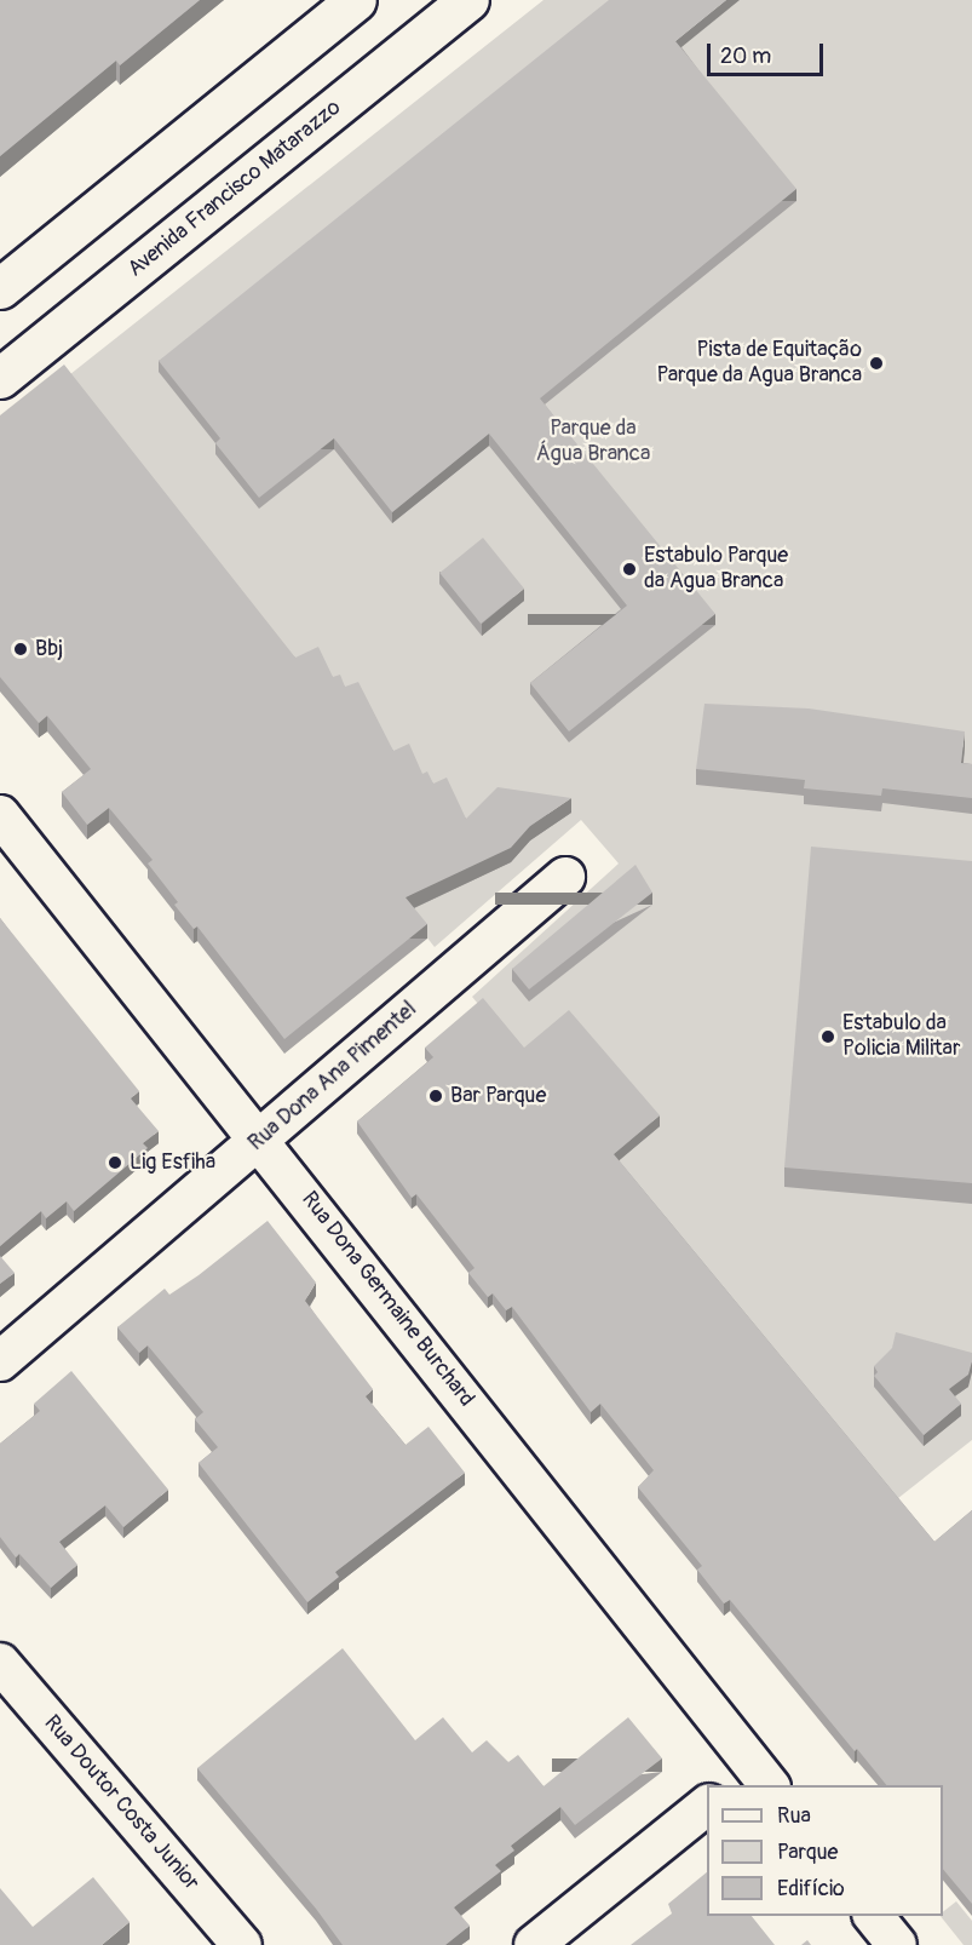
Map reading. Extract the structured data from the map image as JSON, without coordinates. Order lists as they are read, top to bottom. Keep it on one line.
{"streets":{"main road":["Avenida Francisco Matarazzo"],"street":["Rua Dona Ana Pimentel","Rua Dona Germaine Burchard","Rua Doutor Costa Junior"]},"crossings":[["Rua Dona Ana Pimentel","Rua Dona Germaine Burchard"]],"parks":["Parque da Água Branca"],"places":["Pista de Equitação Parque da Agua Branca","Estabulo Parque da Agua Branca","Bbj","Estabulo da Policia Militar","Bar Parque","Lig Esfiha"],"legend":["Rua","Parque","Edifício"],"scale_bar":"20 m"}
